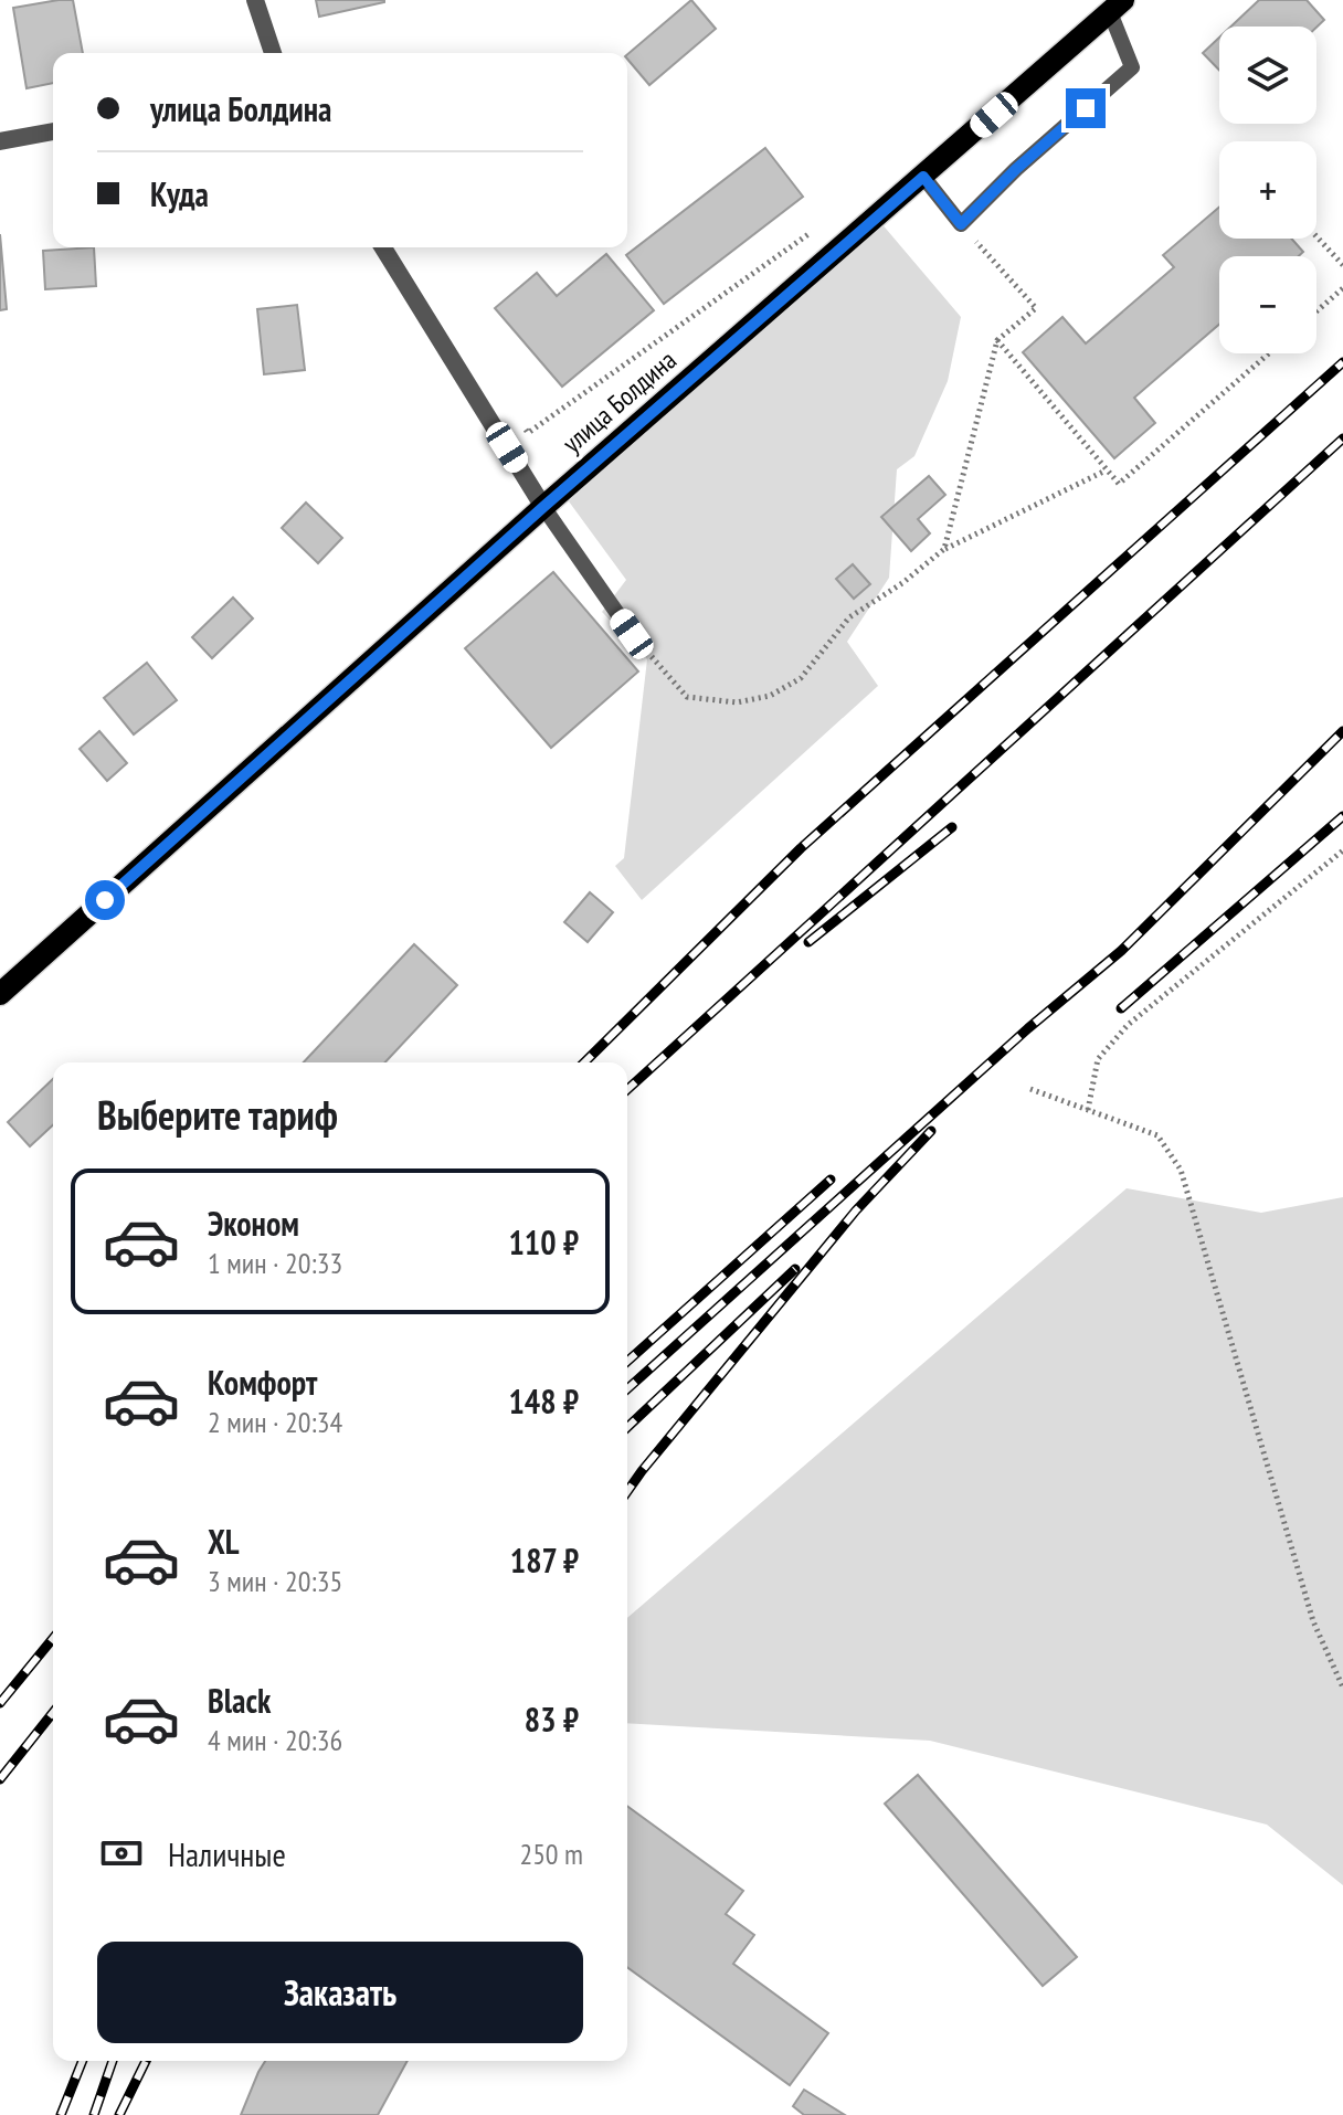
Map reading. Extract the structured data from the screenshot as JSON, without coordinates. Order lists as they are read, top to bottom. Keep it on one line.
{"streets":{"main road":["улица Болдина"]},"page":{"map_buttons":["+","−"],"banner":["улица Болдина","Куда"],"heading":"Выберите тариф","list":[{"name":"Эконом","note":"1 мин · 20:33","value":"110 ₽"},{"name":"Комфорт","note":"2 мин · 20:34","value":"148 ₽"},{"name":"XL","note":"3 мин · 20:35","value":"187 ₽"},{"name":"Black","note":"4 мин · 20:36","value":"83 ₽"}],"pay":["Наличные","250 m"],"buttons":"Заказать"}}
